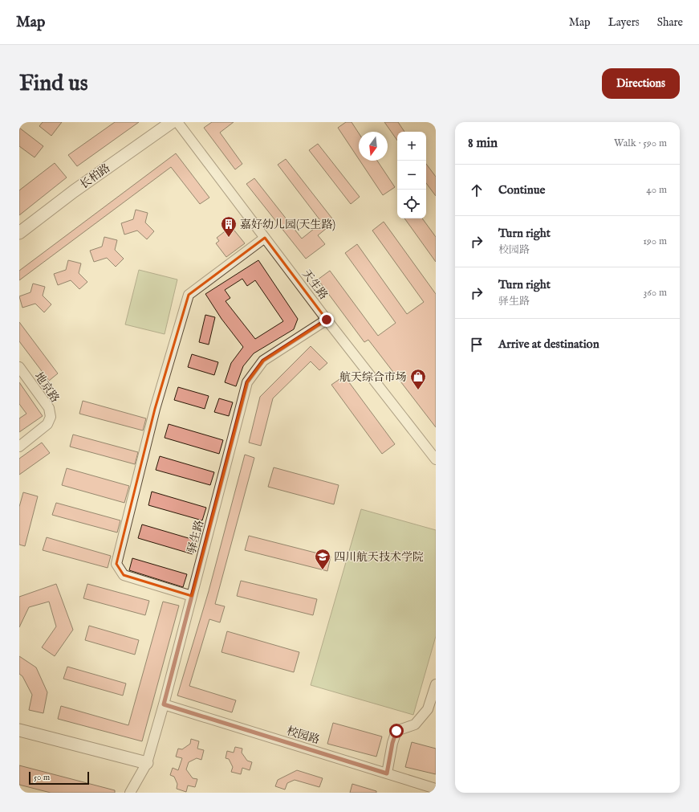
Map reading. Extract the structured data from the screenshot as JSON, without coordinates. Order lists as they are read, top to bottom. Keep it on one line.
{"streets":{"street":["长柏路","天生路","地京路","驿生路","校园路"]},"crossings":[["天生路","驿生路"],["驿生路","校园路"]],"places":{"building":["嘉好幼儿园(天生路)"],"shop":["航天综合市场"],"school or university":["四川航天技术学院"]},"scale_bar":"50 m","north":"bottom","page":{"header":"Map","nav":["Map","Layers","Share"],"buttons":"Directions","title":"Find us","heading":["8 min","Walk · 590 m"],"map_buttons":["+","−"],"list":[["Continue","40 m"],["Turn right","校园路","190 m"],["Turn right","驿生路","360 m"],"Arrive at destination"],"scale":"50 m"}}
